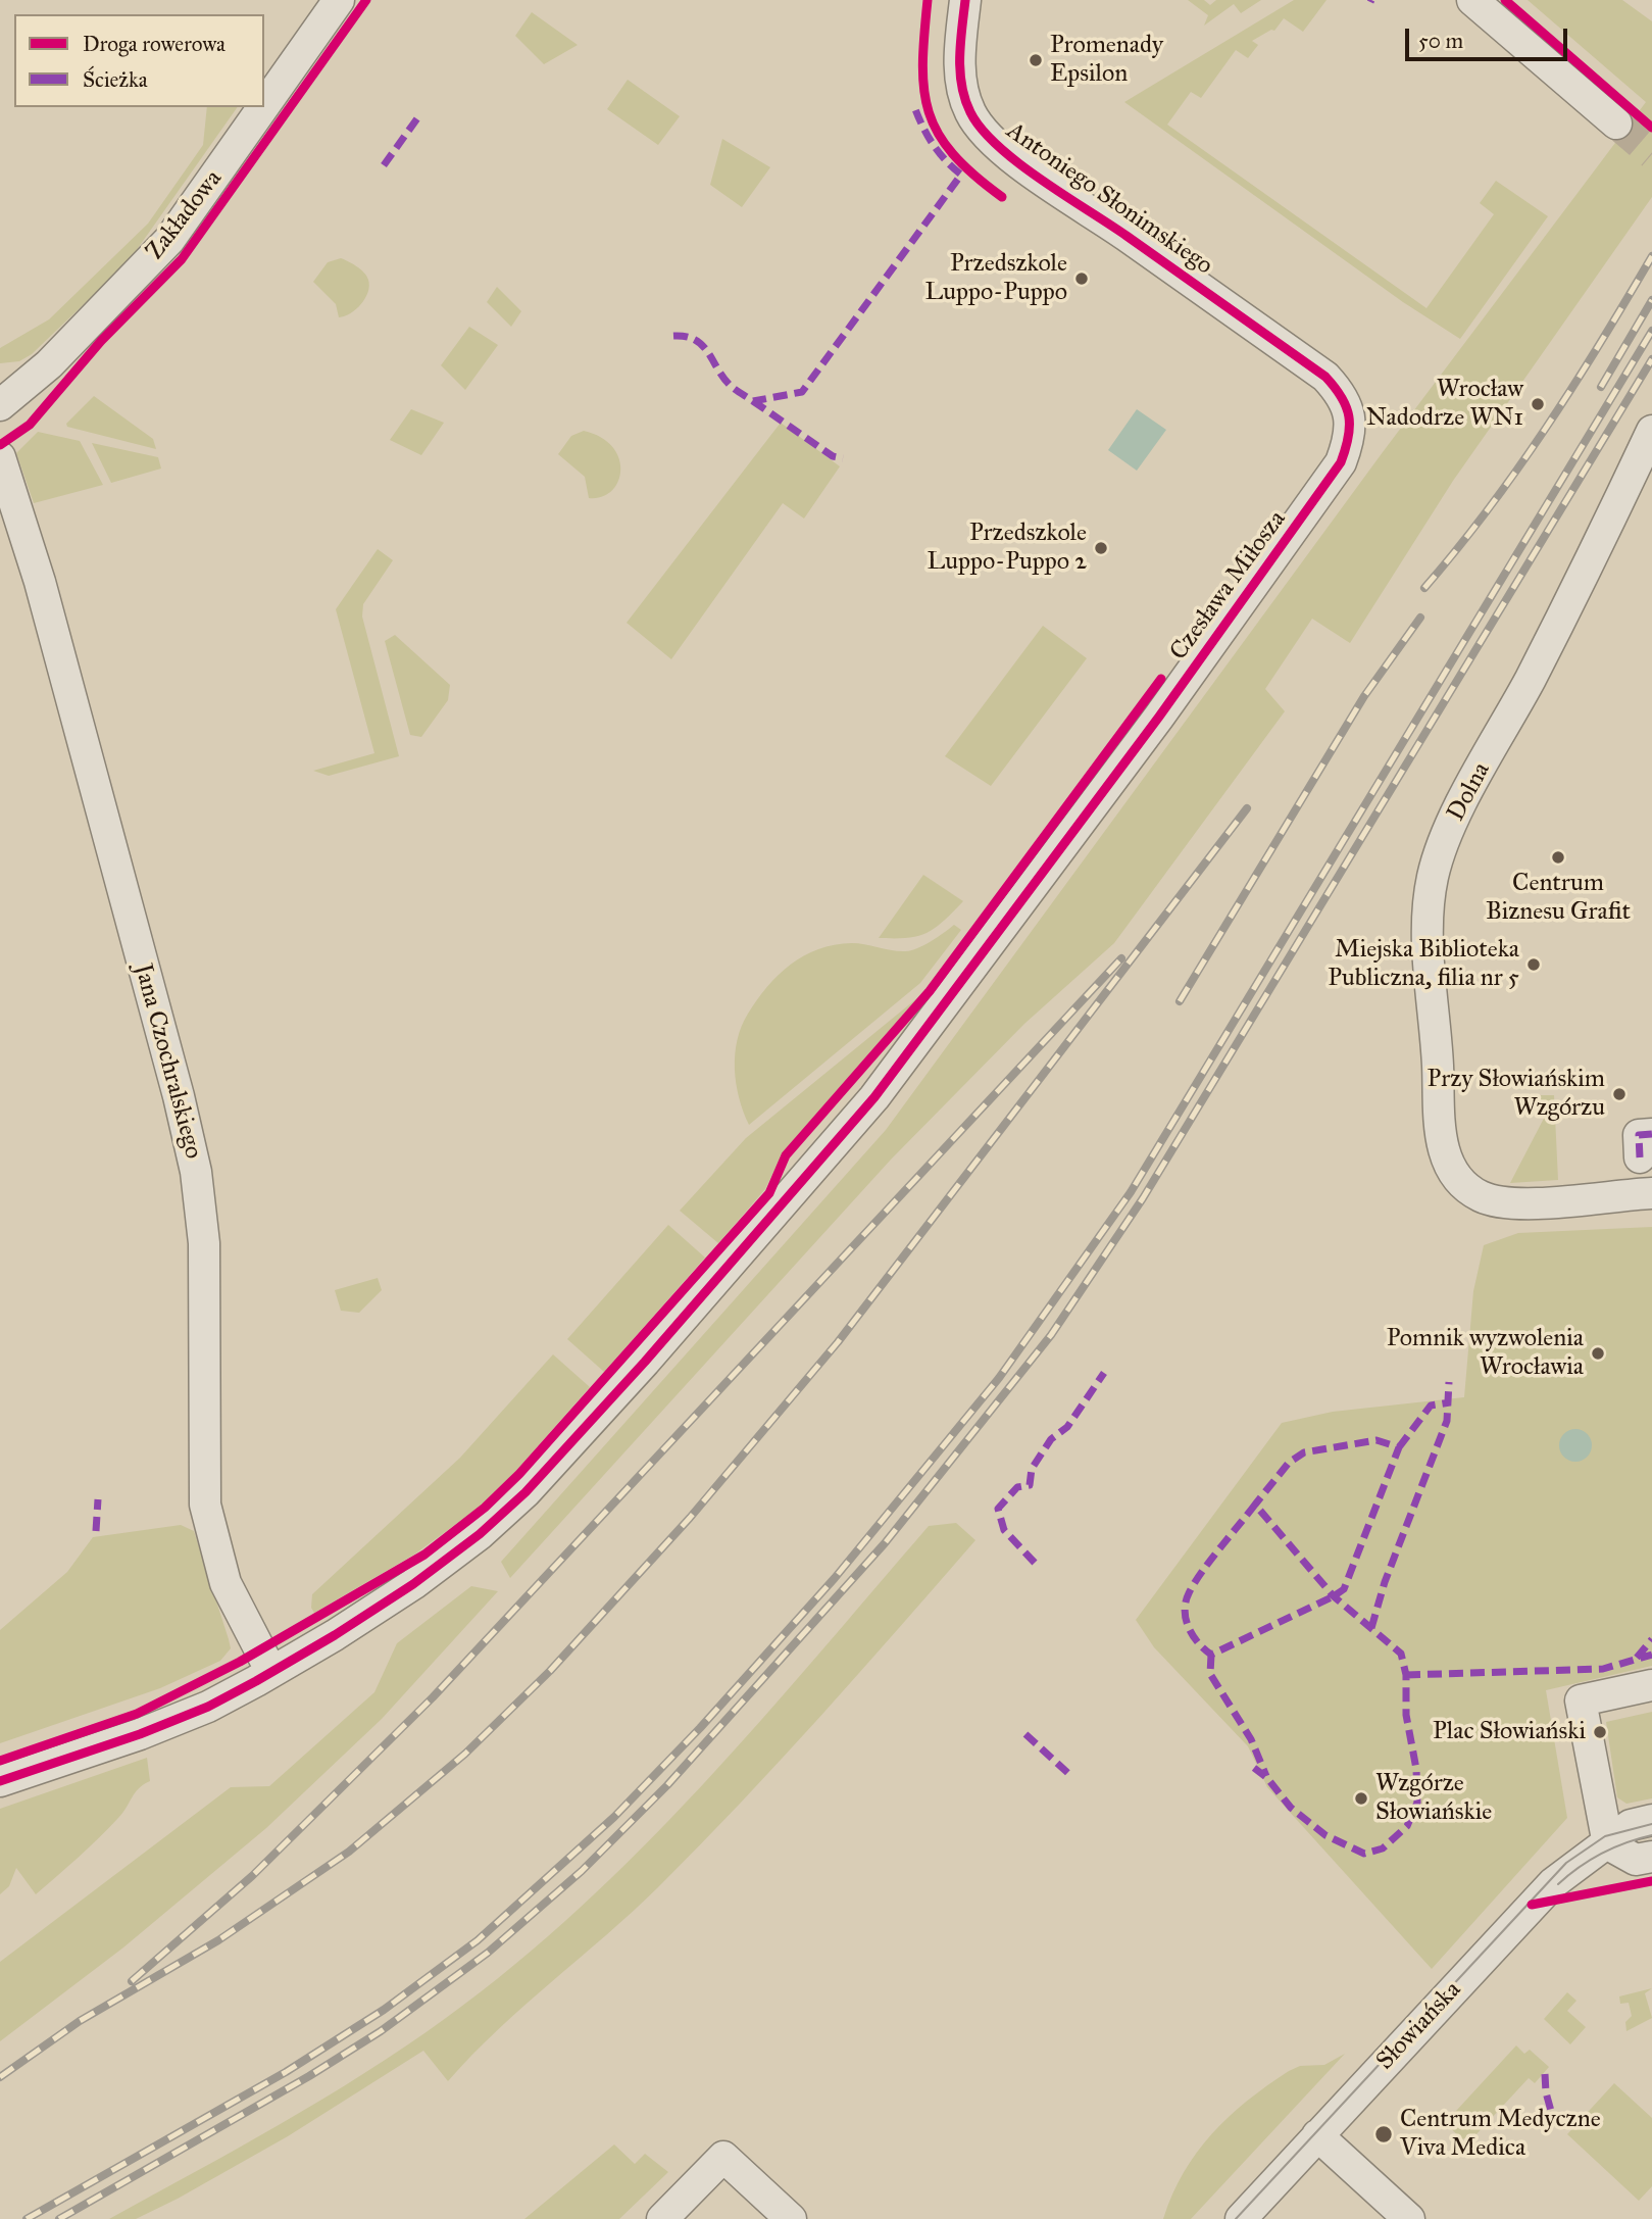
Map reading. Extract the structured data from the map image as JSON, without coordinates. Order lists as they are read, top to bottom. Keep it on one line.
{"streets":{"street":["Antoniego Słonimskiego","Zakładowa","Czesława Miłosza","Dolna","Jana Czochralskiego","Słowiańska"]},"crossings":[["Antoniego Słonimskiego","Czesława Miłosza"],["Czesława Miłosza","Jana Czochralskiego"]],"places":["Promenady Epsilon","Przedszkole Luppo-Puppo","Wrocław Nadodrze WN1","Przedszkole Luppo-Puppo 2","Centrum Biznesu Grafit","Miejska Biblioteka Publiczna, filia nr 5","Przy Słowiańskim Wzgórzu","Pomnik wyzwolenia Wrocławia","Plac Słowiański","Wzgórze Słowiańskie","Centrum Medyczne Viva Medica"],"legend":["Droga rowerowa","Ścieżka"],"scale_bar":"50 m"}
